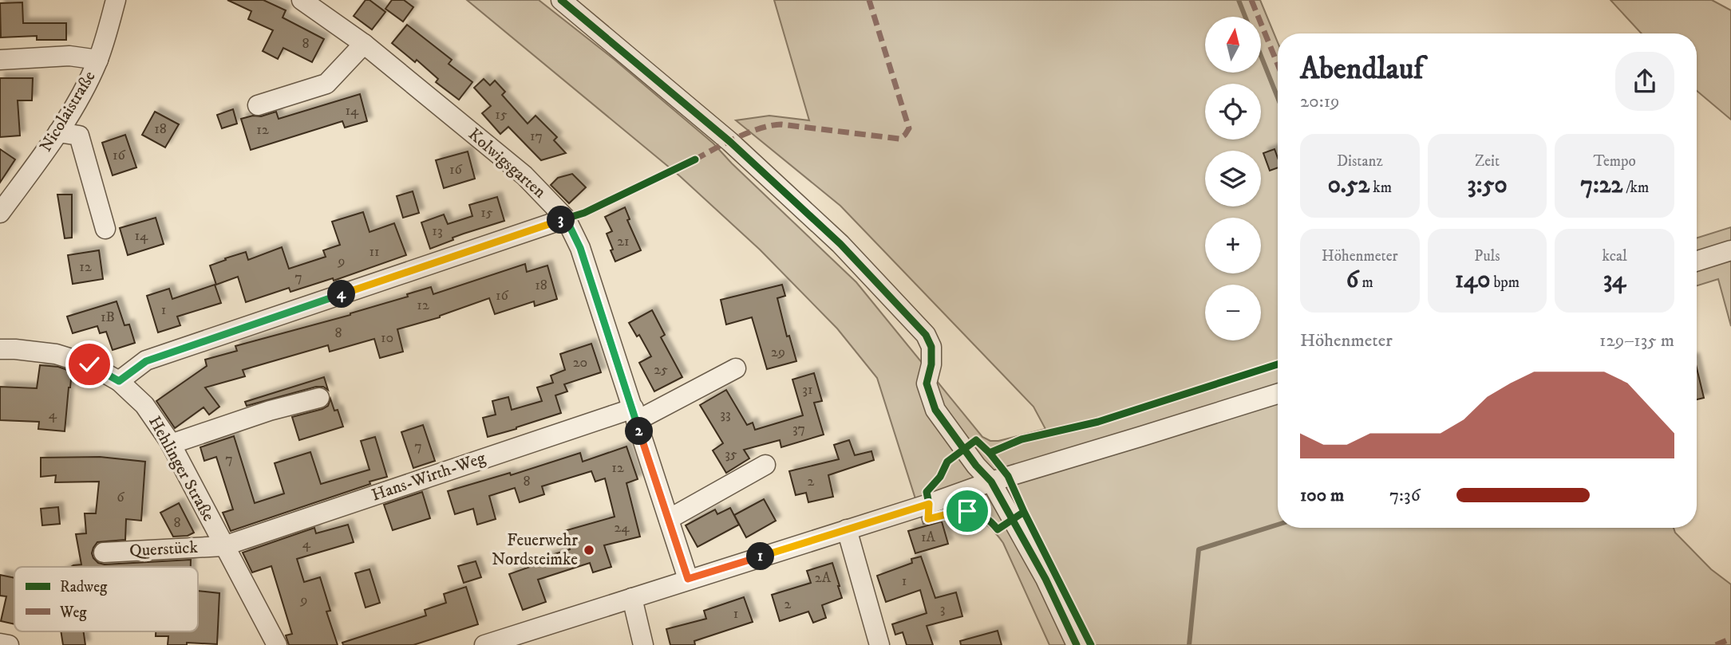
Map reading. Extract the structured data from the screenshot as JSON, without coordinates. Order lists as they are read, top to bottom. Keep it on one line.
{"streets":{"street":["Nicolaistraße","Kolwigsgarten","Hehlinger Straße","Hans-Wirth-Weg","Querstück"]},"crossings":[["Kolwigsgarten","Hans-Wirth-Weg"],["Hehlinger Straße","Hans-Wirth-Weg"],["Hehlinger Straße","Querstück"],["Hans-Wirth-Weg","Querstück"]],"places":["Feuerwehr Nordsteimke"],"house_numbers":["8","14","15","18","12","17","16","16","15","13","14","21","11","9","12","7","18","16","12","1","1B","8","10","29","20","25","31","4","33","37","7","35","7","12","8","2","6","8","24","1A","4","2A","1","9","2","3","1"],"legend":["Radweg","Weg"],"north":"top","page":{"map_buttons":["+","−"],"heading":["Abendlauf","20:19"],"stats":[["Distanz","0.52 km"],["Zeit","3:50"],["Tempo","7:22 /km"],["Höhenmeter","6 m"],["Puls","140 bpm"],["kcal","34"]],"pins":["3","4","2","1"],"chart":["Höhenmeter","129–135 m"],"list":[{"name":"100 m","note":"7:36"}]}}
